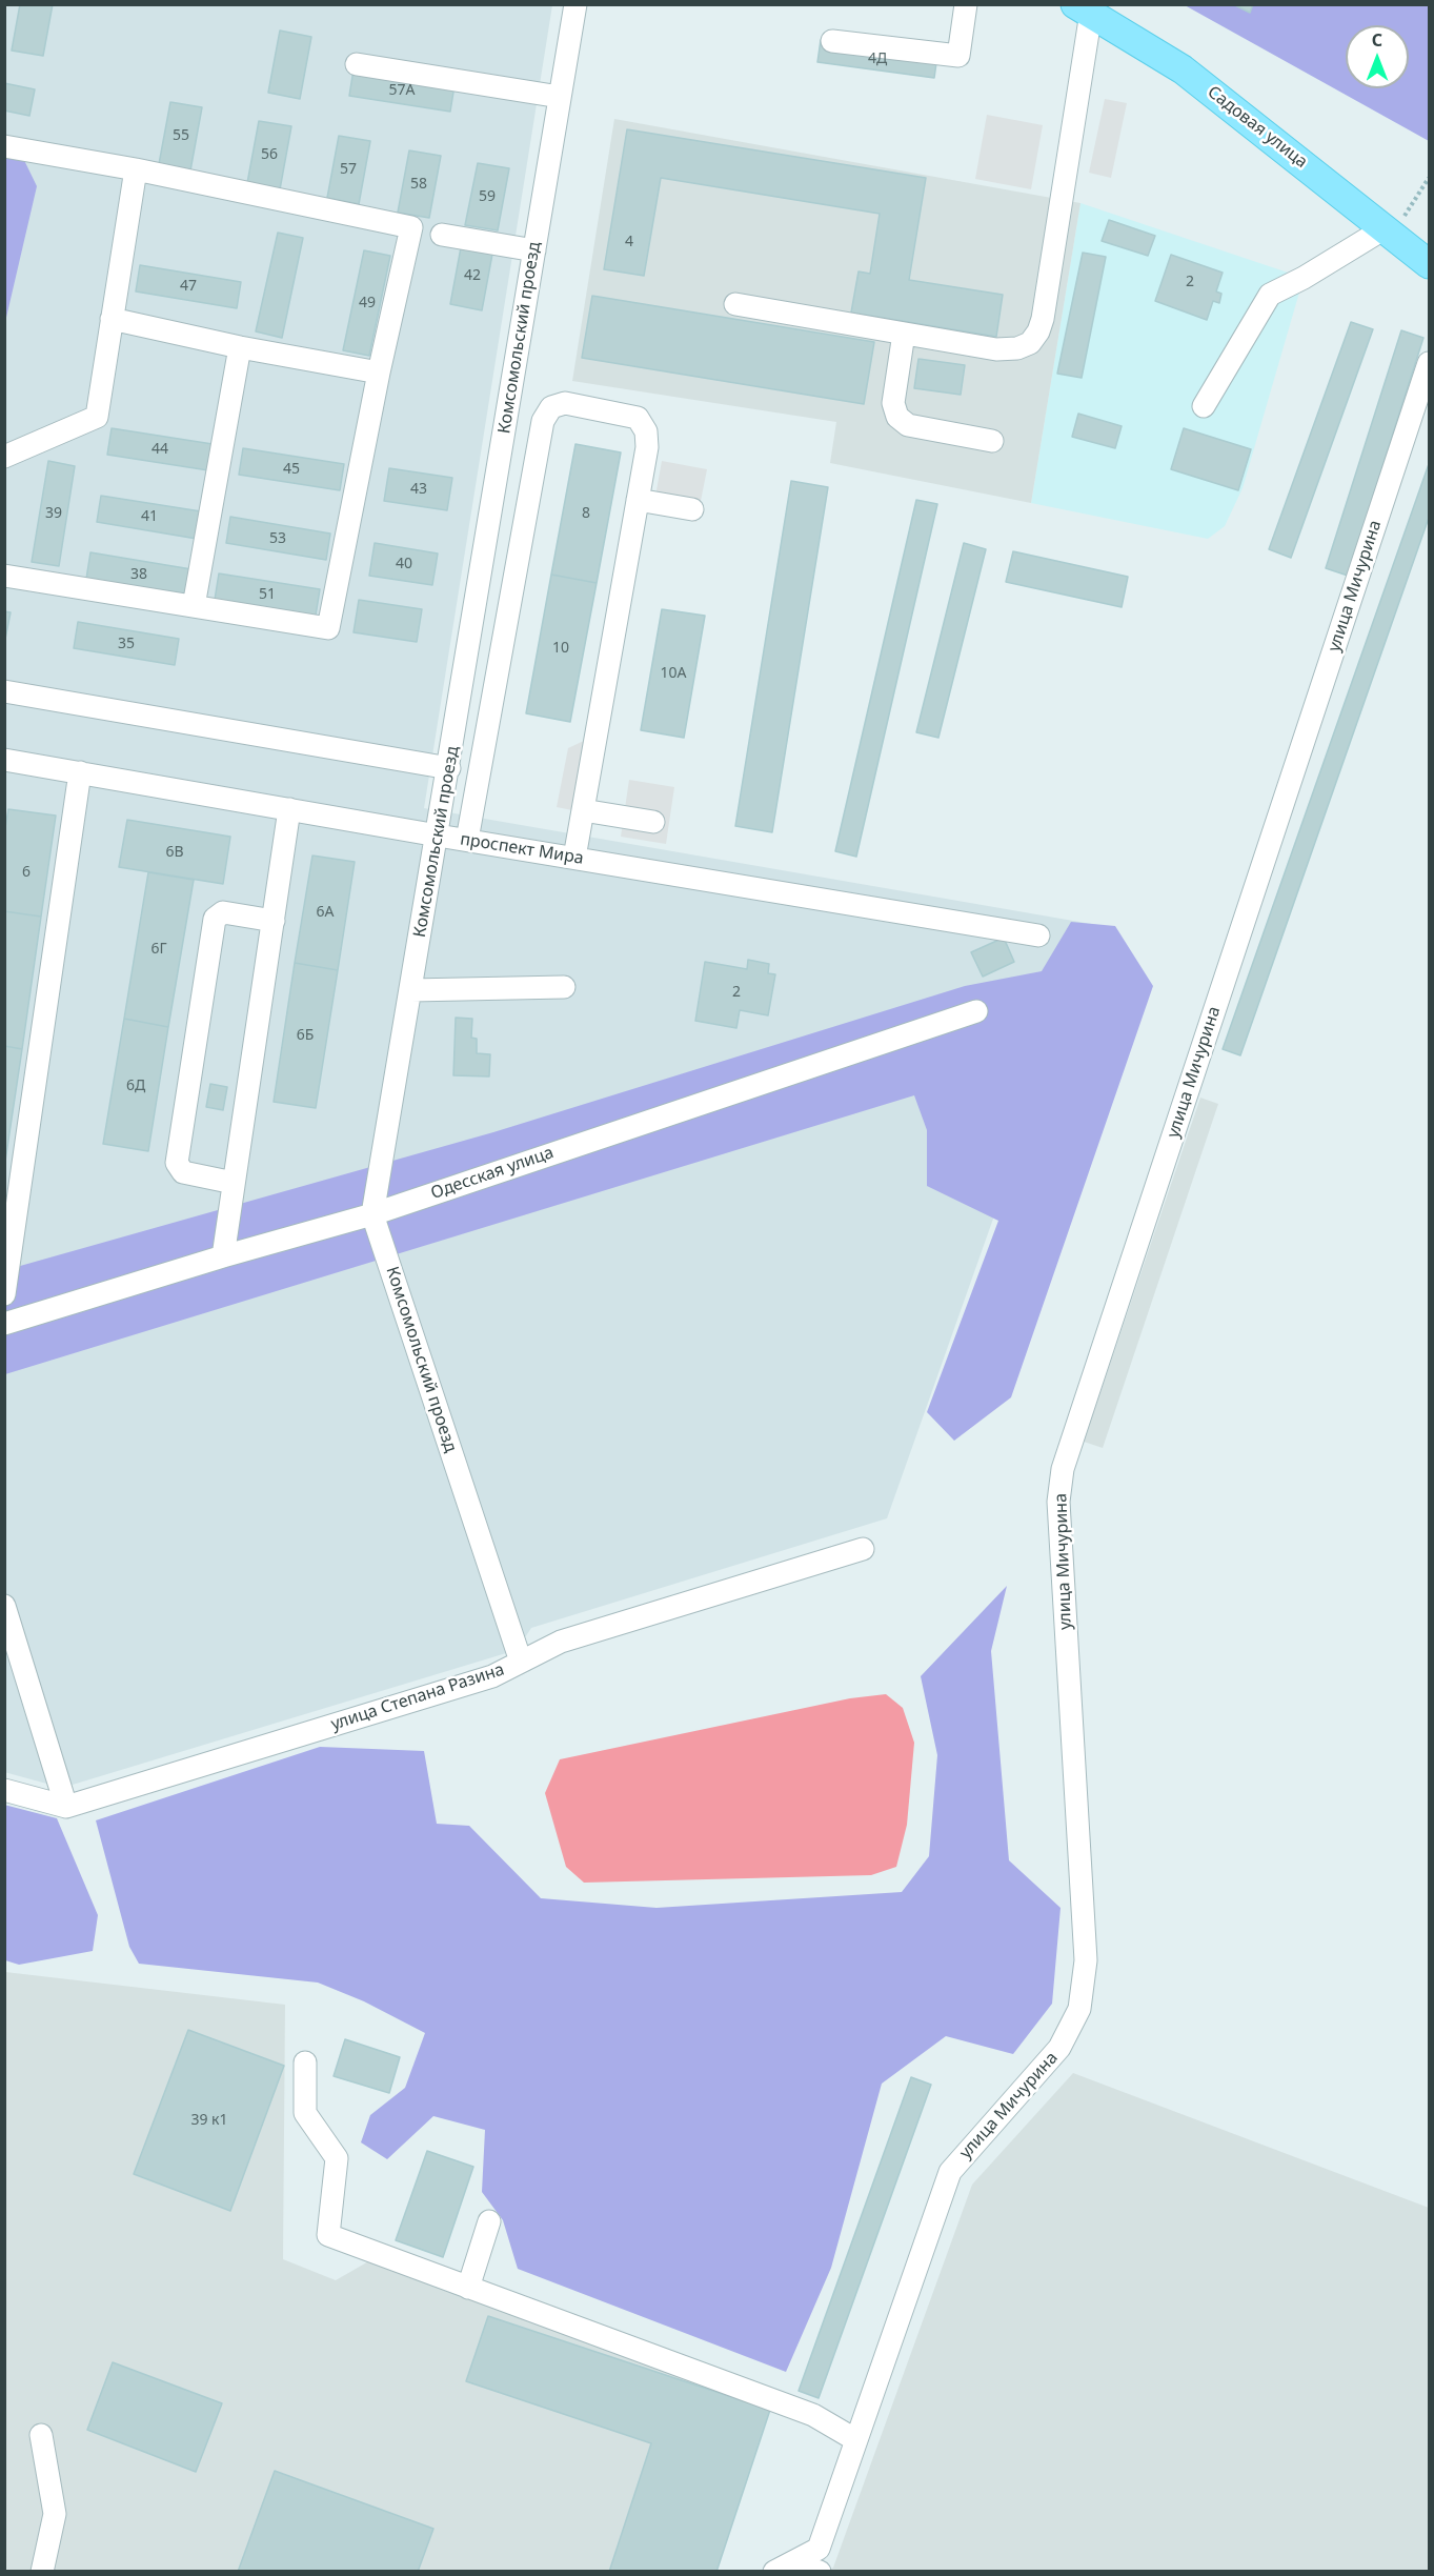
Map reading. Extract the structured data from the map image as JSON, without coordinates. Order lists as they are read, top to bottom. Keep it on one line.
{"streets":{"main road":["Садовая улица"],"street":["Комсомольский проезд","улица Мичурина","проспект Мира","Одесская улица","улица Степана Разина"]},"crossings":[["Комсомольский проезд","проспект Мира"],["Комсомольский проезд","Одесская улица"],["Комсомольский проезд","улица Степана Разина"]],"house_numbers":["4Д","57А","55","56","57","58","59","4","42","2","47","49","44","45","43","39","8","41","53","40","38","51","35","10","10А","6В","6","6А","6Г","2","6Б","6Д","39 к1"],"north":"top"}
